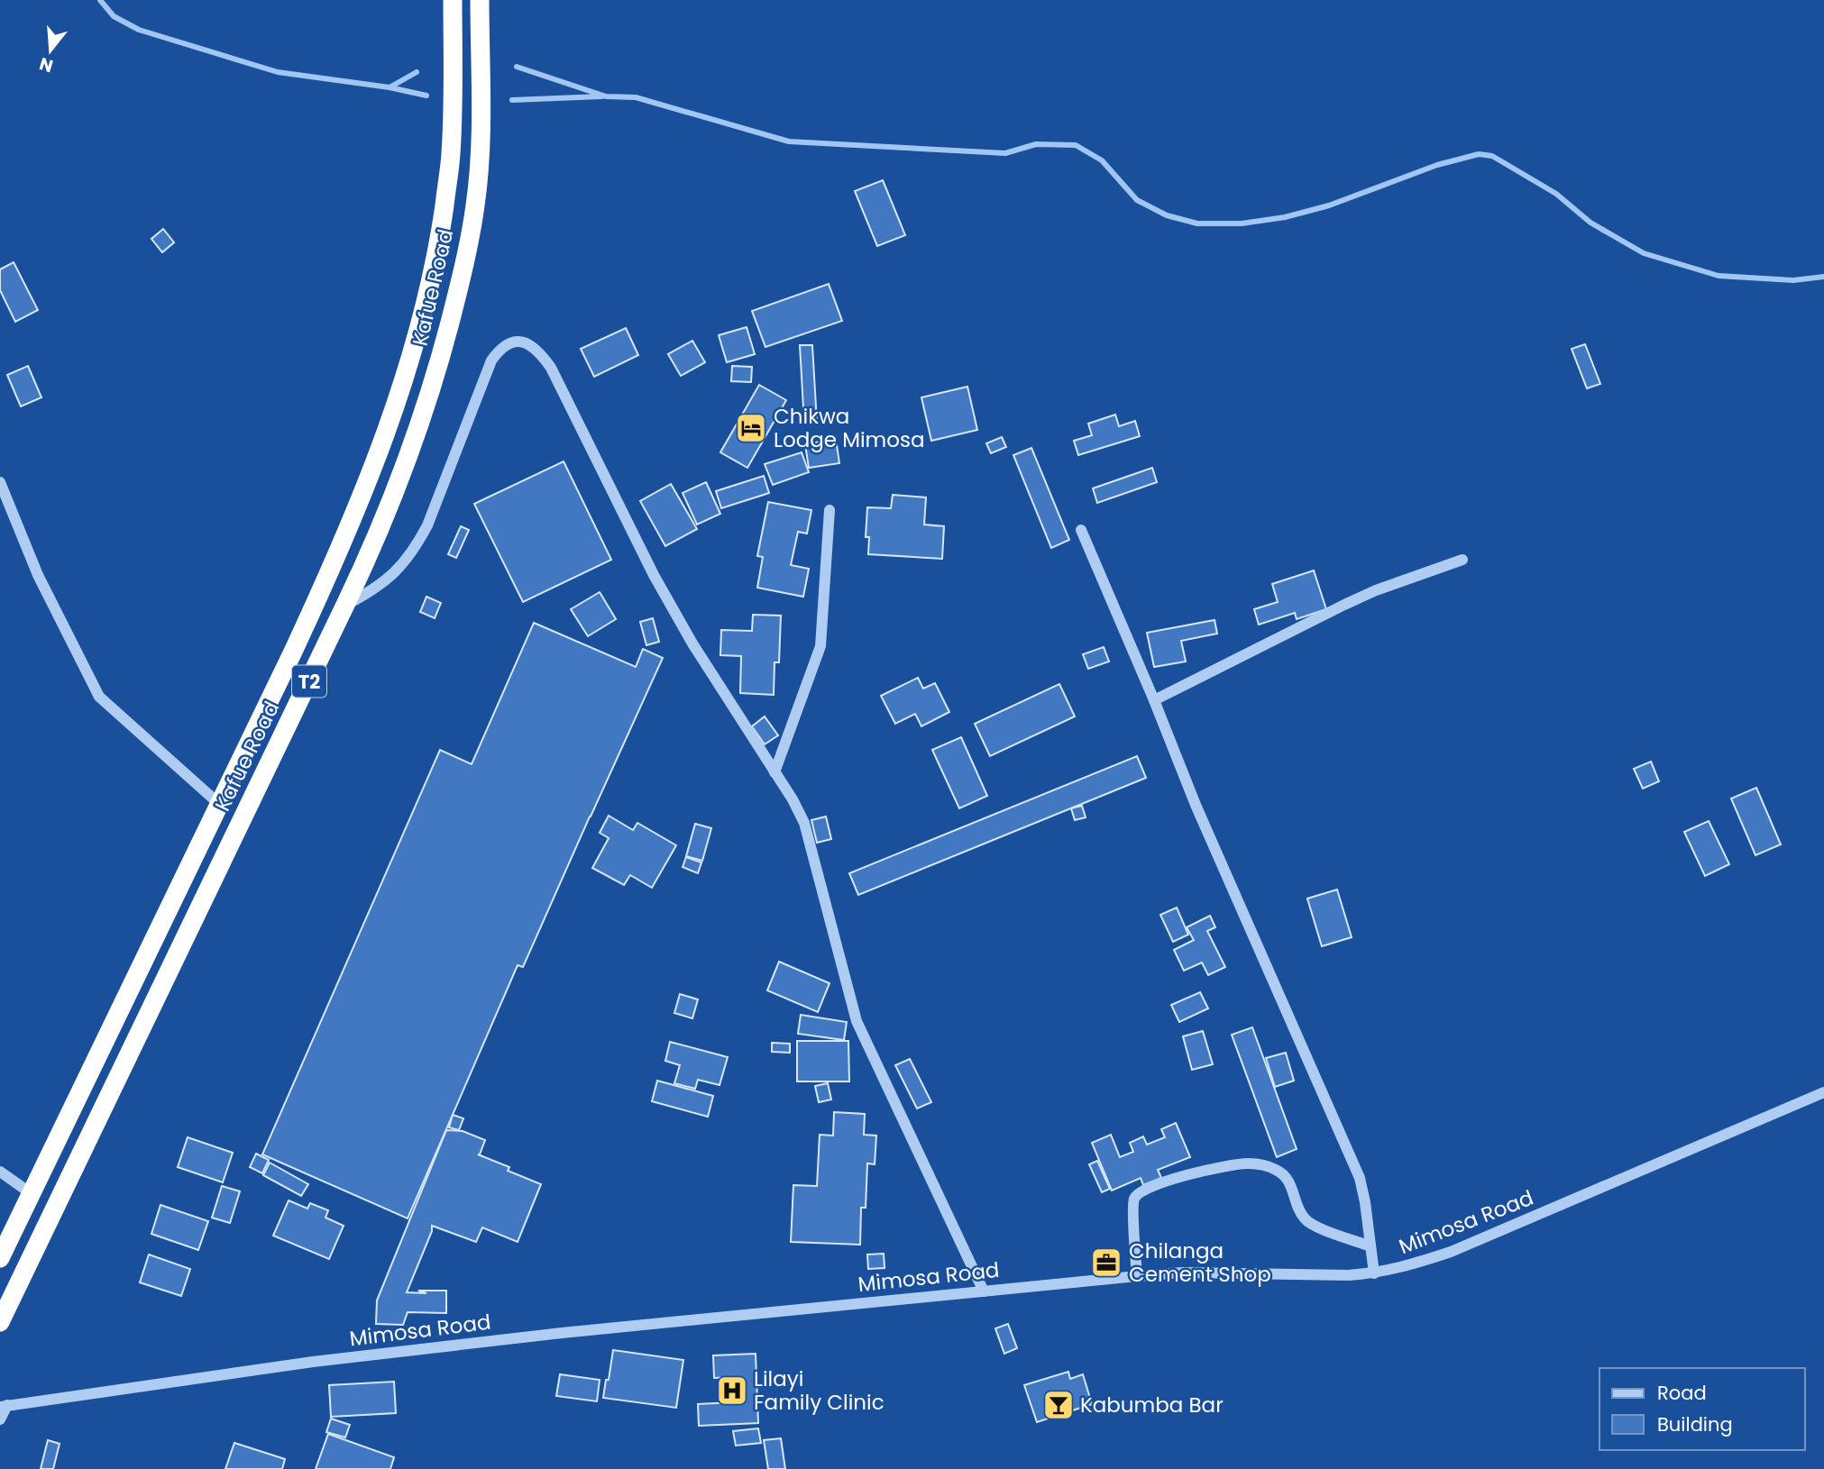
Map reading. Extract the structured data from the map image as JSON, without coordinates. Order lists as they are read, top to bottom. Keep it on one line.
{"streets":{"highway":["Kafue Road","T2"],"street":["Mimosa Road"]},"places":{"hotel":["Chikwa Lodge Mimosa"],"office":["Chilanga Cement Shop"],"hospital":["Lilayi Family Clinic"],"bar":["Kabumba Bar"]},"legend":["Road","Building"],"north":"bottom"}
